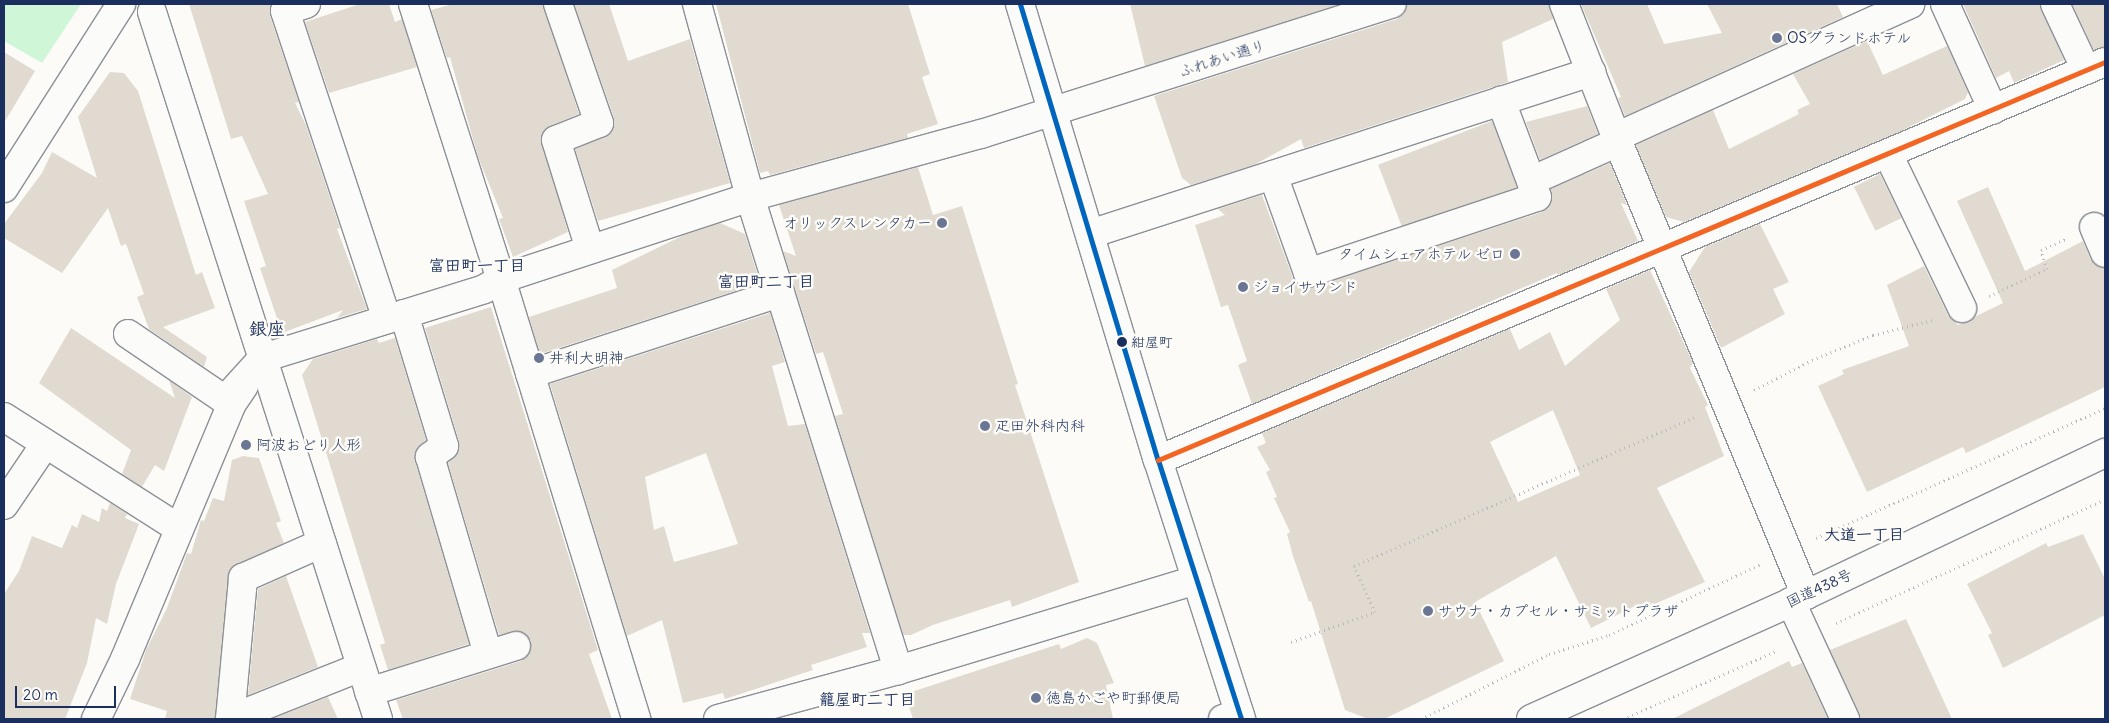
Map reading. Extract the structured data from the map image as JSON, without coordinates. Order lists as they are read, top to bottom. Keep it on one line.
{"streets":{"main road":["ふれあい通り","国道438号"]},"districts":["富田町一丁目","富田町二丁目","銀座","大道一丁目","籠屋町二丁目"],"places":["OSグランドホテル","オリックスレンタカー","タイムシェアホテル ゼロ","ジョイサウンド","紺屋町","井利大明神","疋田外科内科","阿波おどり人形","サウナ・カプセル・サミットプラザ","徳島かごや町郵便局"],"scale_bar":"20 m"}
